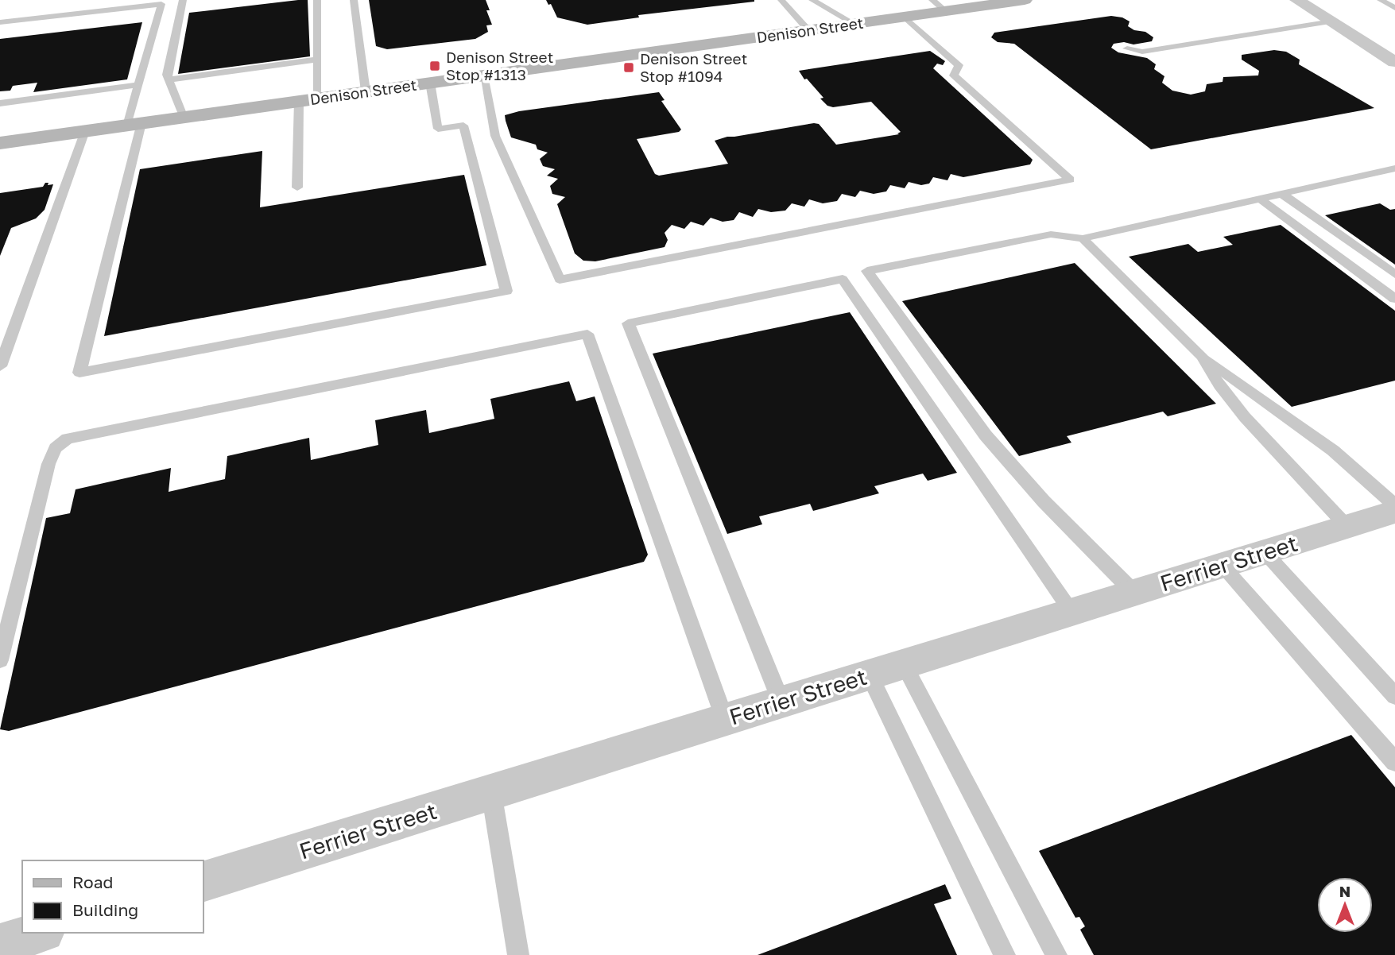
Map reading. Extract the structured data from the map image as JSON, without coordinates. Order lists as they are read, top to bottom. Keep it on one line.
{"streets":{"street":["Denison Street","Ferrier Street"]},"places":{"transit":["Denison Street Stop #1313","Denison Street Stop #1094"]},"legend":["Road","Building"],"north":"top"}
